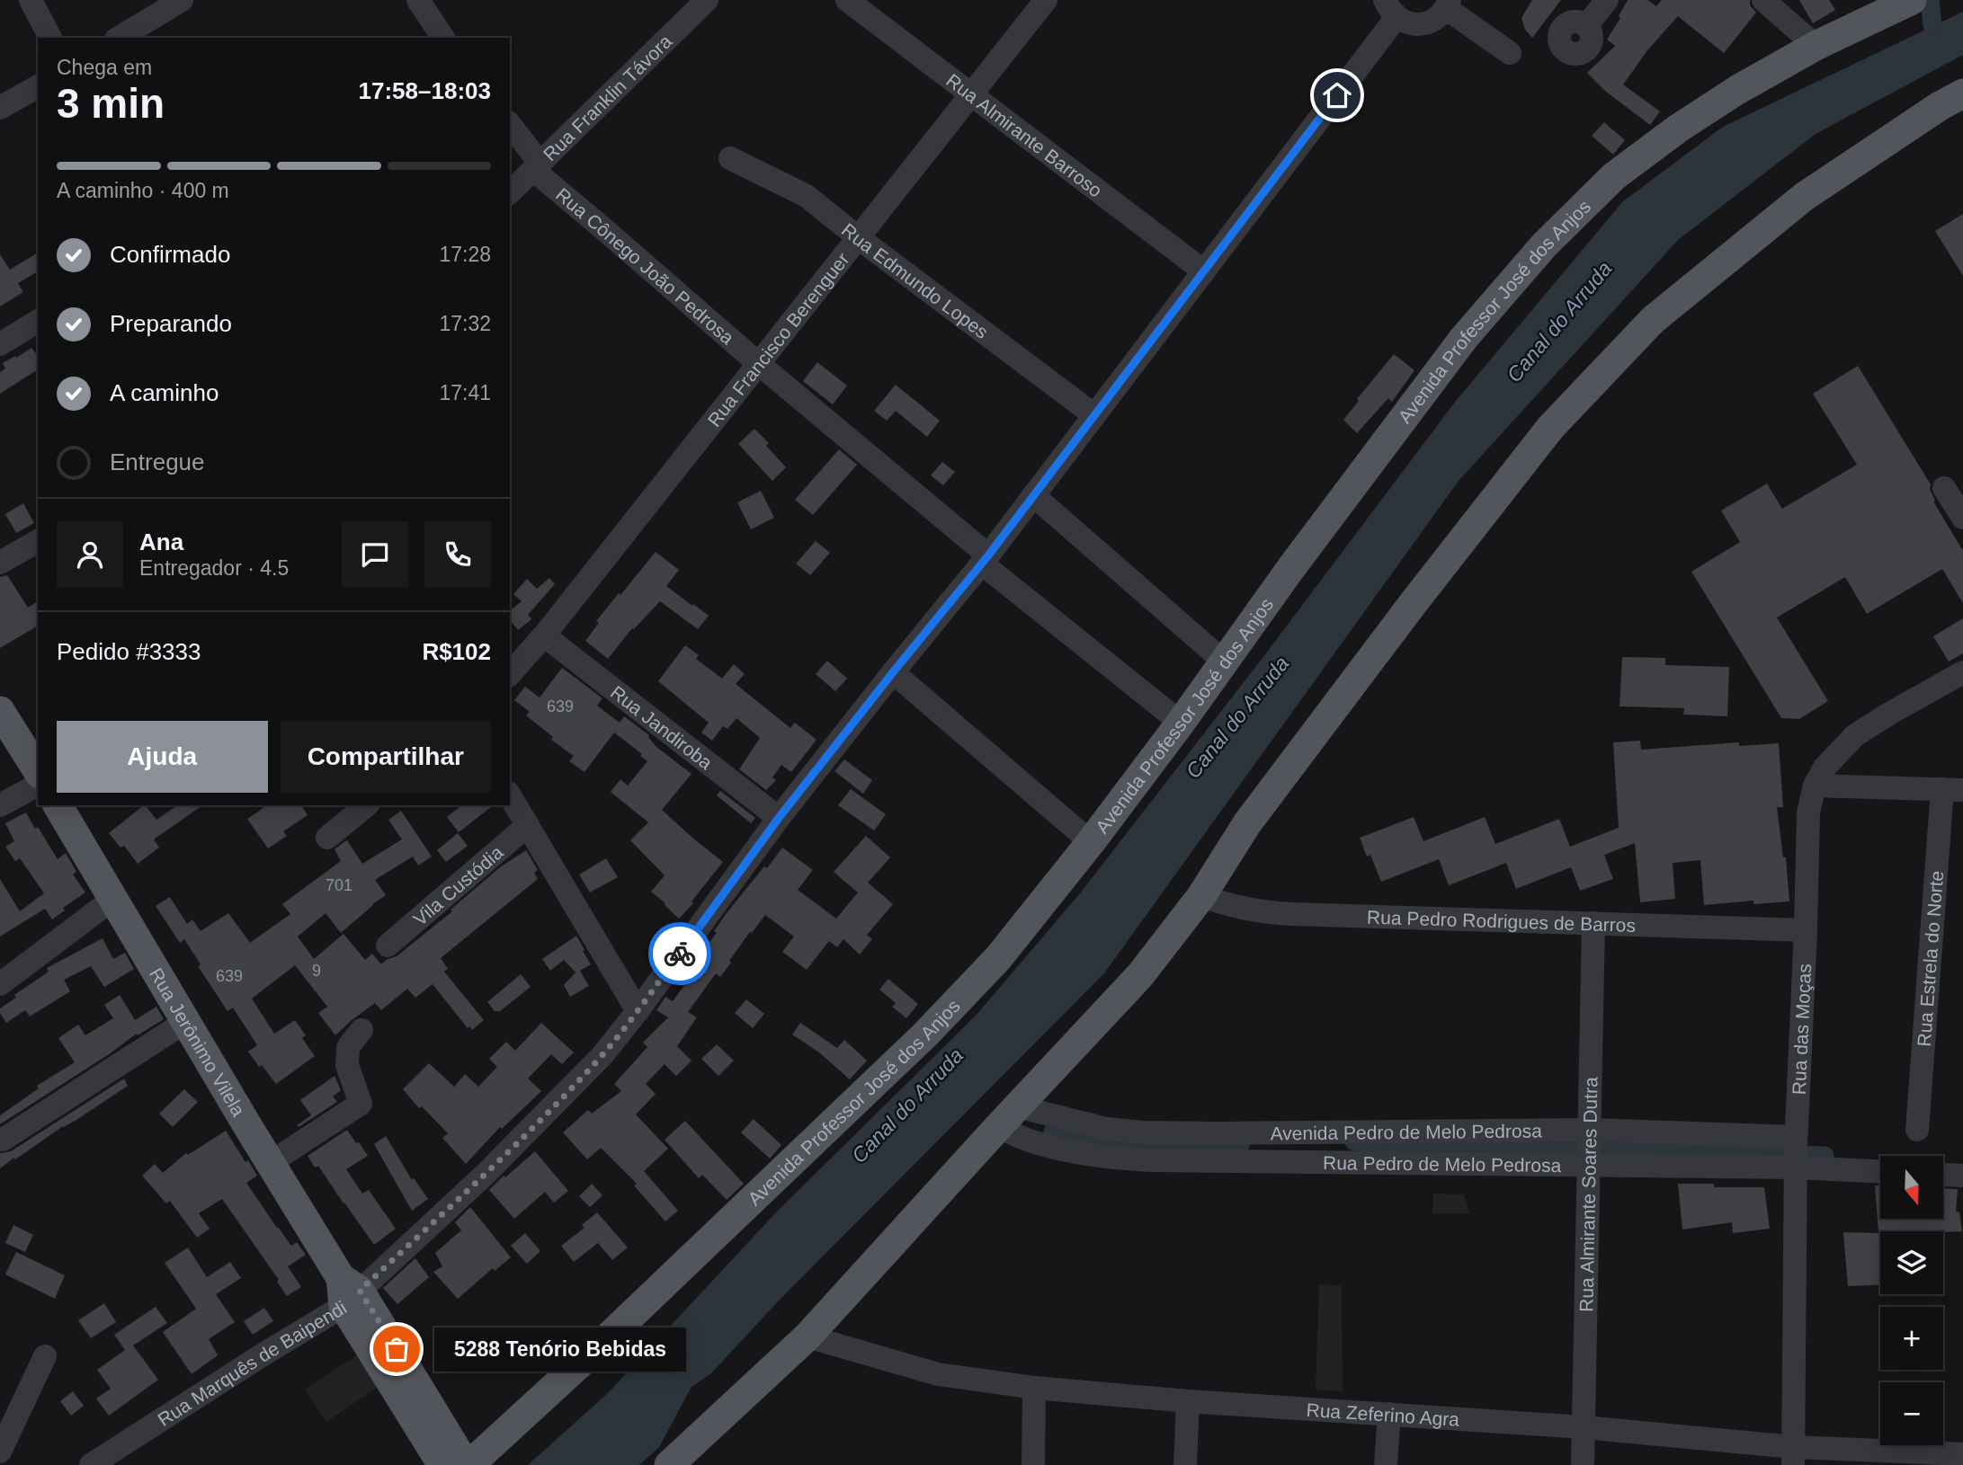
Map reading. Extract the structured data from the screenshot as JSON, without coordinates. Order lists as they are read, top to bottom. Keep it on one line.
{"streets":{"main road":["Avenida Professor José dos Anjos","Rua Jerônimo Vilela"],"street":["Rua Franklin Távora","Rua Almirante Barroso","Rua Cônego João Pedrosa","Rua Edmundo Lopes","Rua Francisco Berenguer","Rua Jandiroba","Vila Custódia","Rua Pedro Rodrigues de Barros","Rua Estrela do Norte","Rua das Moças","Avenida Pedro de Melo Pedrosa","Rua Pedro de Melo Pedrosa","Rua Almirante Soares Dutra","Rua Marquês de Baipendi","Rua Zeferino Agra"]},"crossings":[["Rua Franklin Távora","Rua Cônego João Pedrosa"],["Rua Almirante Barroso","Rua Francisco Berenguer"],["Rua Almirante Barroso","Rua Marquês de Baipendi"],["Rua Cônego João Pedrosa","Avenida Professor José dos Anjos"],["Rua Cônego João Pedrosa","Rua Francisco Berenguer"],["Rua Cônego João Pedrosa","Rua Marquês de Baipendi"],["Rua Edmundo Lopes","Rua Francisco Berenguer"],["Rua Edmundo Lopes","Rua Marquês de Baipendi"],["Avenida Professor José dos Anjos","Rua Jerônimo Vilela"],["Rua Francisco Berenguer","Rua Jandiroba"],["Rua Jandiroba","Rua Marquês de Baipendi"],["Rua Pedro Rodrigues de Barros","Rua das Moças"],["Rua Pedro Rodrigues de Barros","Rua Almirante Soares Dutra"],["Rua das Moças","Avenida Pedro de Melo Pedrosa"],["Rua das Moças","Rua Pedro de Melo Pedrosa"],["Rua das Moças","Rua Zeferino Agra"],["Rua Jerônimo Vilela","Rua Marquês de Baipendi"],["Avenida Pedro de Melo Pedrosa","Rua Pedro de Melo Pedrosa"],["Avenida Pedro de Melo Pedrosa","Rua Almirante Soares Dutra"],["Rua Pedro de Melo Pedrosa","Rua Almirante Soares Dutra"],["Rua Almirante Soares Dutra","Rua Zeferino Agra"]],"water":["Canal do Arruda"],"places":["5288 Tenório Bebidas"],"house_numbers":["639","701","9","639"],"north":"bottom","page":{"heading":["3 min","Chega em","17:58–18:03"],"panel":["Ana","Entregador · 4.5","Pedido #3333","R$102"],"bar":"A caminho · 400 m","list":[["Confirmado","17:28"],["Preparando","17:32"],["A caminho","17:41"],"Entregue"],"buttons":["Ajuda","Compartilhar"],"map_buttons":["+","−"],"bubble":"5288 Tenório Bebidas"}}
